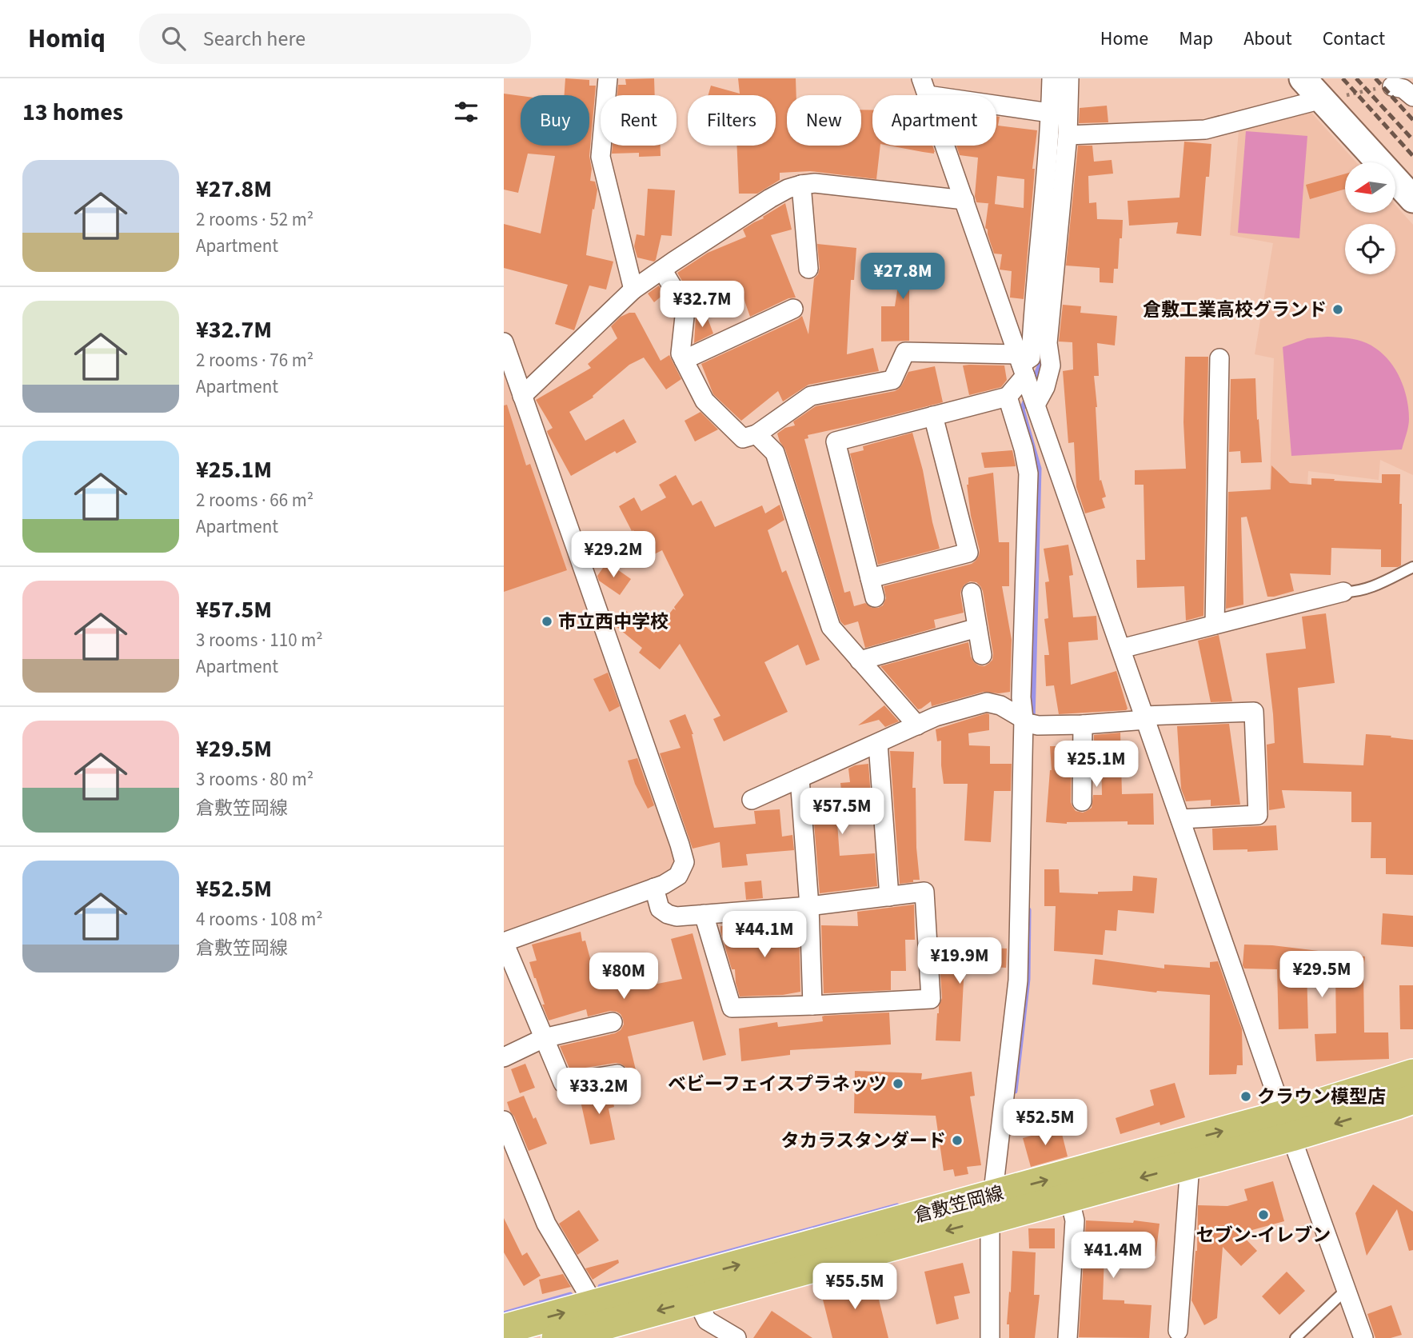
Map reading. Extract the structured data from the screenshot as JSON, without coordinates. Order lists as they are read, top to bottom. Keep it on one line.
{"streets":{"main road":["倉敷笠岡線"]},"places":["倉敷工業高校グランド","市立西中学校","ベビーフェイスプラネッツ","クラウン模型店","タカラスタンダード","セブン-イレブン"],"north":"left","page":{"header":"Homiq","search":"Search here","nav":["Home","Map","About","Contact"],"heading":"13 homes","chip":["Buy","Rent","Filters","New","Apartment"],"list":[{"name":"¥27.8M","note":"2 rooms · 52 m² · Apartment"},{"name":"¥32.7M","note":"2 rooms · 76 m² · Apartment"},{"name":"¥25.1M","note":"2 rooms · 66 m² · Apartment"},{"name":"¥57.5M","note":"3 rooms · 110 m² · Apartment"},{"name":"¥29.5M","note":"3 rooms · 80 m² · 倉敷笠岡線"},{"name":"¥52.5M","note":"4 rooms · 108 m² · 倉敷笠岡線"}],"price":["¥27.8M","¥32.7M","¥29.2M","¥25.1M","¥57.5M","¥44.1M","¥19.9M","¥29.5M","¥80M","¥33.2M","¥52.5M","¥41.4M","¥55.5M"]}}
